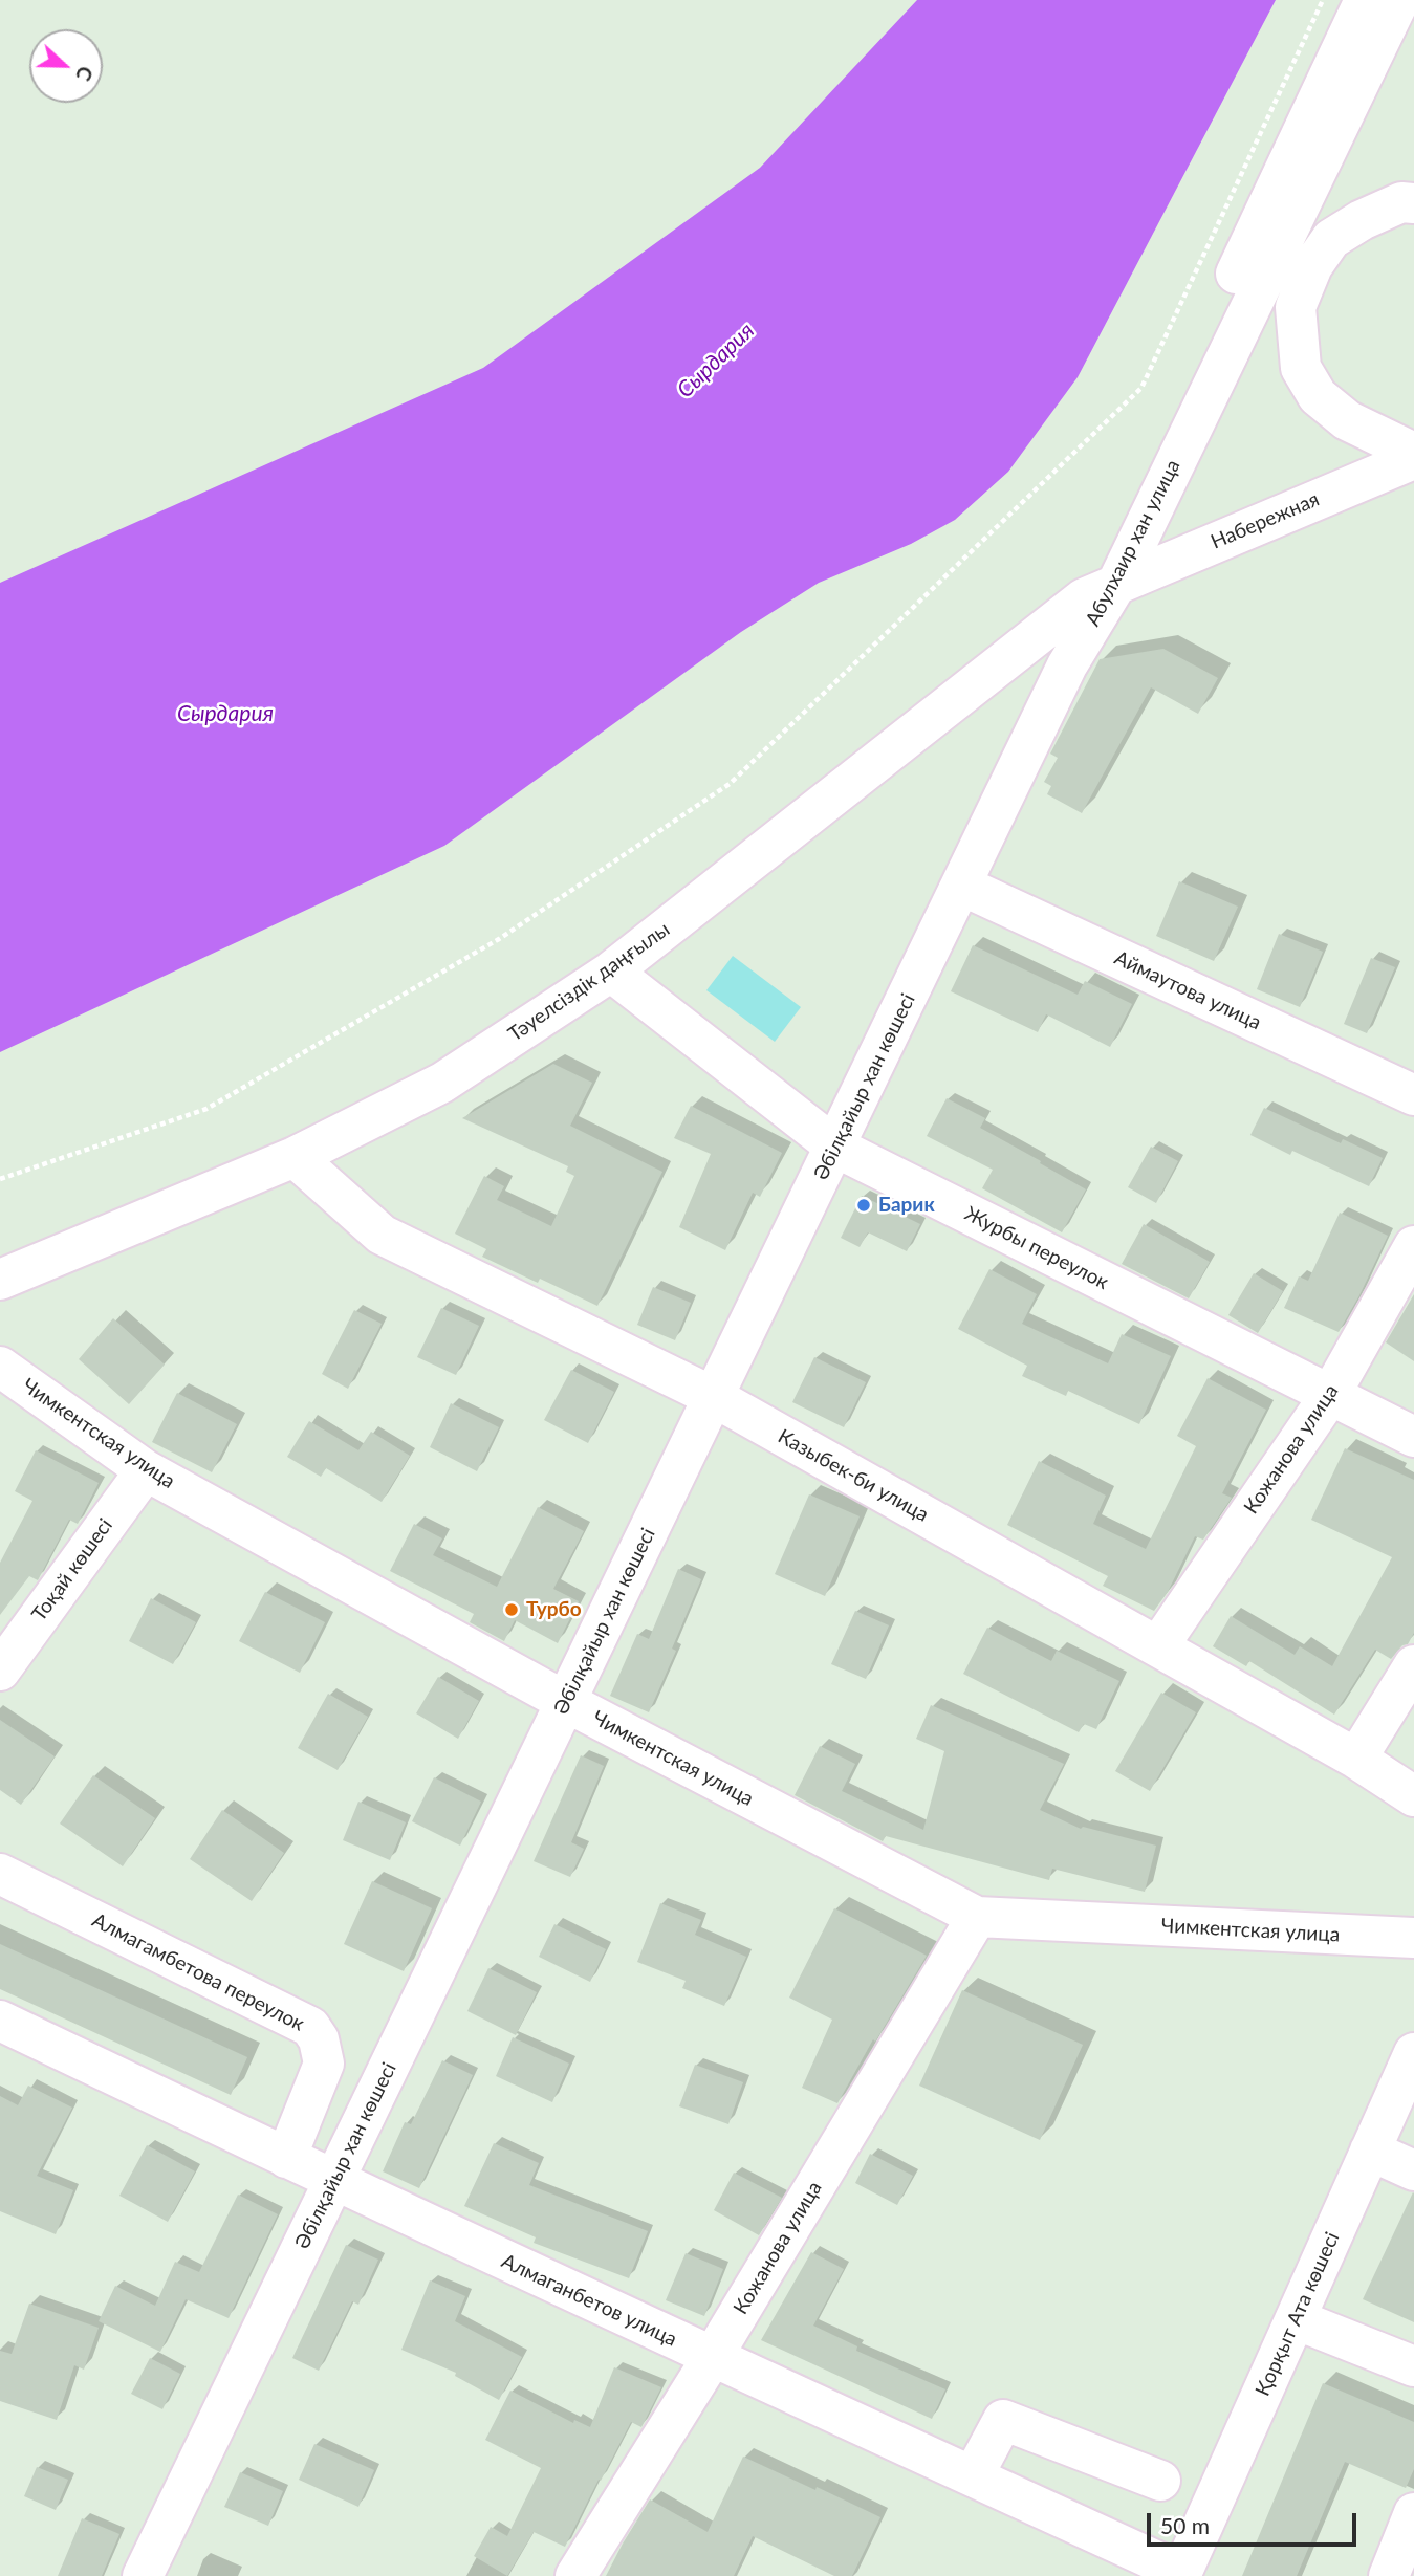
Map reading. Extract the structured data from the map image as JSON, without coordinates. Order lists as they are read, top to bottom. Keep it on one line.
{"streets":{"street":["Набережная","Абулхаир хан улица","Тәуелсіздік даңғылы","Аймаутова улица","Әбілқайыр хан көшесі","Журбы переулок","Чимкентская улица","Кожанова улица","Казыбек-би улица","Тоқай көшесі","Алмагамбетова переулок","Алмаганбетов улица","Қорқыт Ата көшесі"]},"crossings":[["Набережная","Абулхаир хан улица"],["Набережная","Тәуелсіздік даңғылы"],["Абулхаир хан улица","Тәуелсіздік даңғылы"],["Абулхаир хан улица","Әбілқайыр хан көшесі"],["Тәуелсіздік даңғылы","Журбы переулок"],["Тәуелсіздік даңғылы","Казыбек-би улица"],["Аймаутова улица","Әбілқайыр хан көшесі"],["Әбілқайыр хан көшесі","Журбы переулок"],["Әбілқайыр хан көшесі","Чимкентская улица"],["Әбілқайыр хан көшесі","Казыбек-би улица"],["Әбілқайыр хан көшесі","Алмаганбетов улица"],["Журбы переулок","Кожанова улица"],["Чимкентская улица","Кожанова улица"],["Чимкентская улица","Тоқай көшесі"],["Кожанова улица","Казыбек-би улица"],["Кожанова улица","Алмаганбетов улица"],["Алмагамбетова переулок","Алмаганбетов улица"],["Алмаганбетов улица","Қорқыт Ата көшесі"]],"water":["Сырдария"],"places":["Барик","Турбо"],"scale_bar":"50 m","north":"right"}
